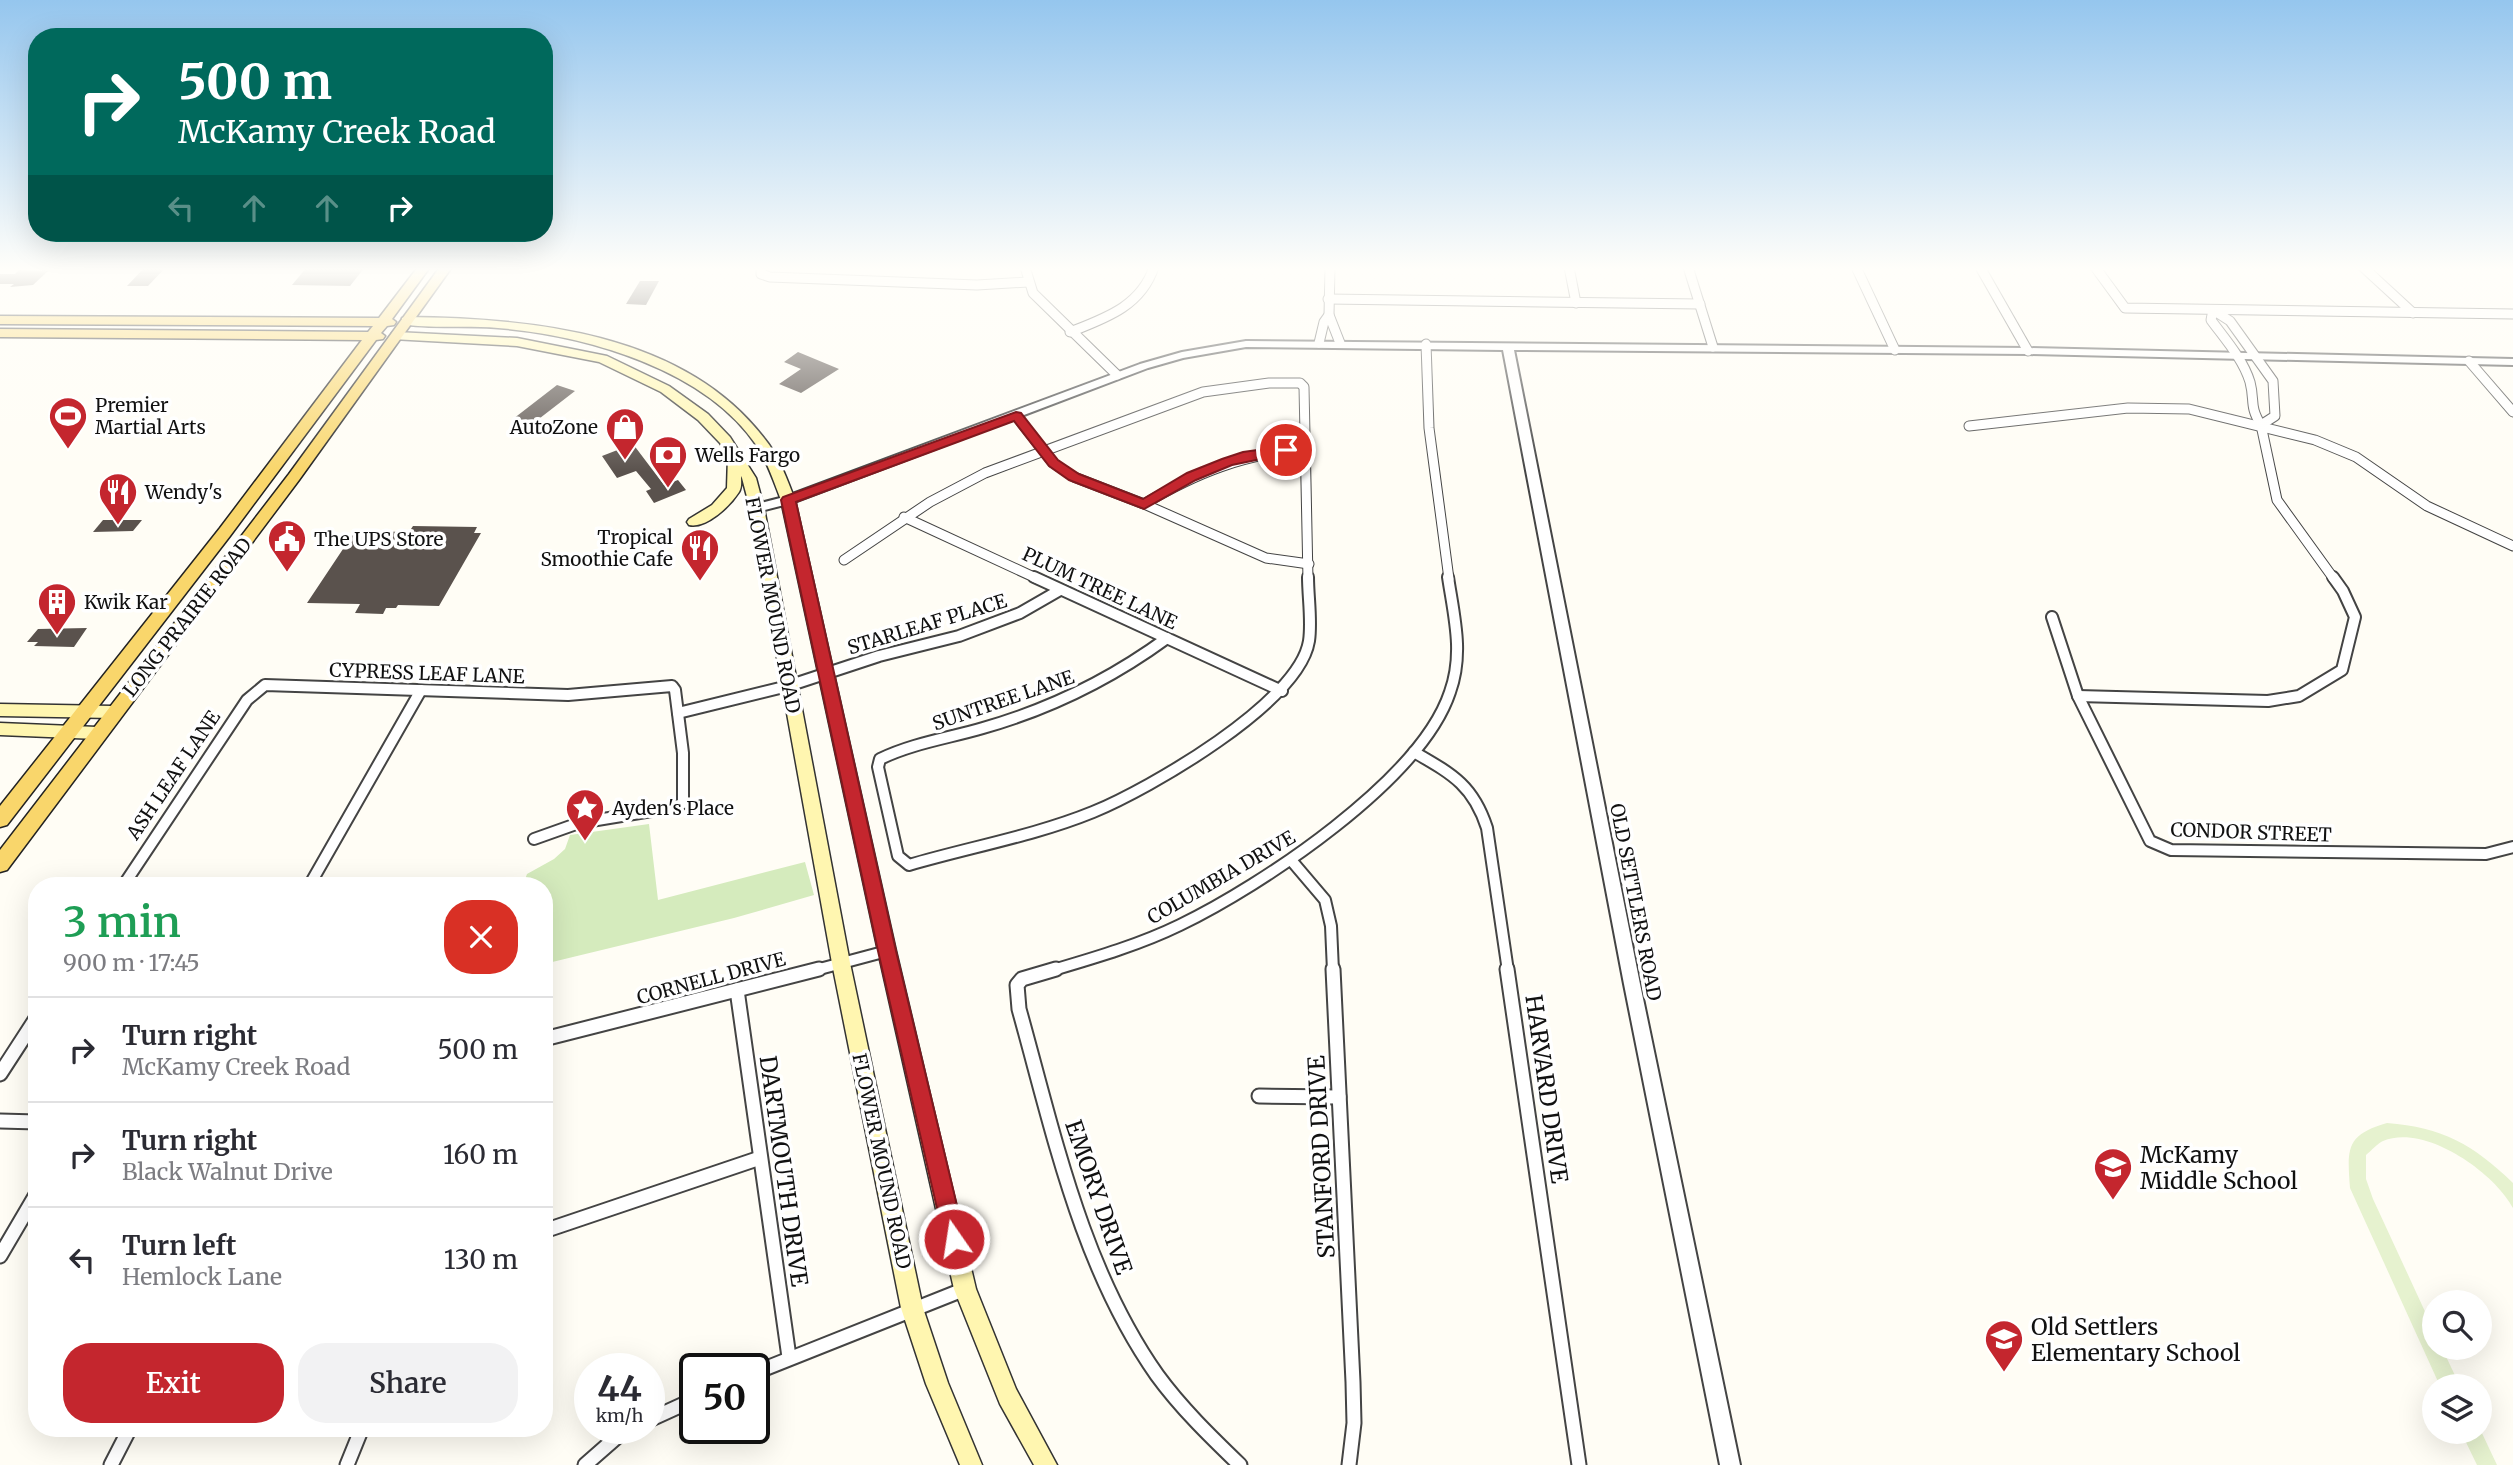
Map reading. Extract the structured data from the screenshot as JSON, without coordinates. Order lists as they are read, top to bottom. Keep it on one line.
{"streets":{"main road":["FLOWER MOUND ROAD","LONG PRAIRIE ROAD"],"street":["PLUM TREE LANE","STARLEAF PLACE","CYPRESS LEAF LANE","SUNTREE LANE","ASH LEAF LANE","CONDOR STREET","COLUMBIA DRIVE","OLD SETTLERS ROAD","CORNELL DRIVE","HARVARD DRIVE","STANFORD DRIVE","DARTMOUTH DRIVE","EMORY DRIVE"]},"crossings":[["PLUM TREE LANE","STARLEAF PLACE"],["PLUM TREE LANE","SUNTREE LANE"],["FLOWER MOUND ROAD","LONG PRAIRIE ROAD"],["FLOWER MOUND ROAD","STARLEAF PLACE"],["FLOWER MOUND ROAD","CORNELL DRIVE"],["STARLEAF PLACE","CYPRESS LEAF LANE"],["CYPRESS LEAF LANE","ASH LEAF LANE"],["COLUMBIA DRIVE","HARVARD DRIVE"],["COLUMBIA DRIVE","STANFORD DRIVE"],["COLUMBIA DRIVE","EMORY DRIVE"],["CORNELL DRIVE","DARTMOUTH DRIVE"]],"places":{"sports":["Premier Martial Arts"],"shop":["AutoZone"],"bank":["Wells Fargo"],"restaurant":["Wendy's","Tropical Smoothie Cafe"],"public building":["The UPS Store"],"building":["Kwik Kar"],"place":["Ayden's Place"],"school or university":["McKamy Middle School","Old Settlers Elementary School"]},"page":{"turn":["500 m","McKamy Creek Road"],"heading":["3 min","900 m · 17:45"],"list":[{"name":"Turn right","note":"McKamy Creek Road","value":"500 m"},{"name":"Turn right","note":"Black Walnut Drive","value":"160 m"},{"name":"Turn left","note":"Hemlock Lane","value":"130 m"}],"buttons":["Exit","Share"],"speed":"44 km/h","limit":"50"}}
